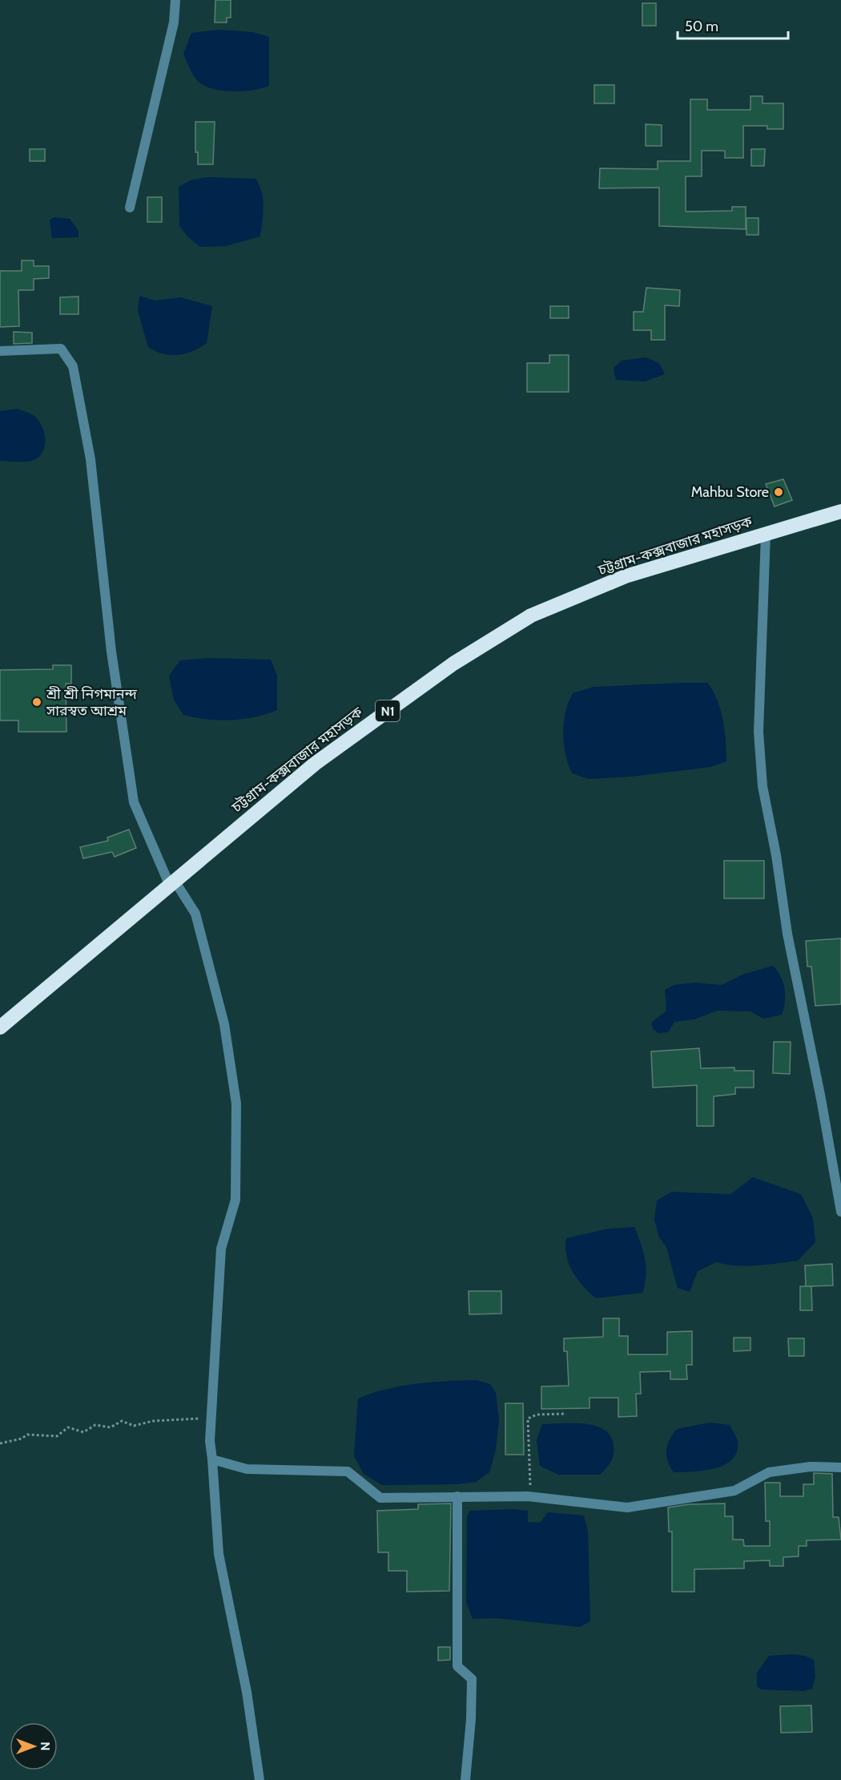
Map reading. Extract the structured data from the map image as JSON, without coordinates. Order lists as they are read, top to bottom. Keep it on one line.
{"streets":{"highway":["চট্টগ্রাম-কক্সবাজার মহাসড়ক","N1"]},"places":["Mahbu Store","শ্রী শ্রী নিগমানন্দ সারস্বত আশ্রম"],"scale_bar":"50 m","north":"right"}
